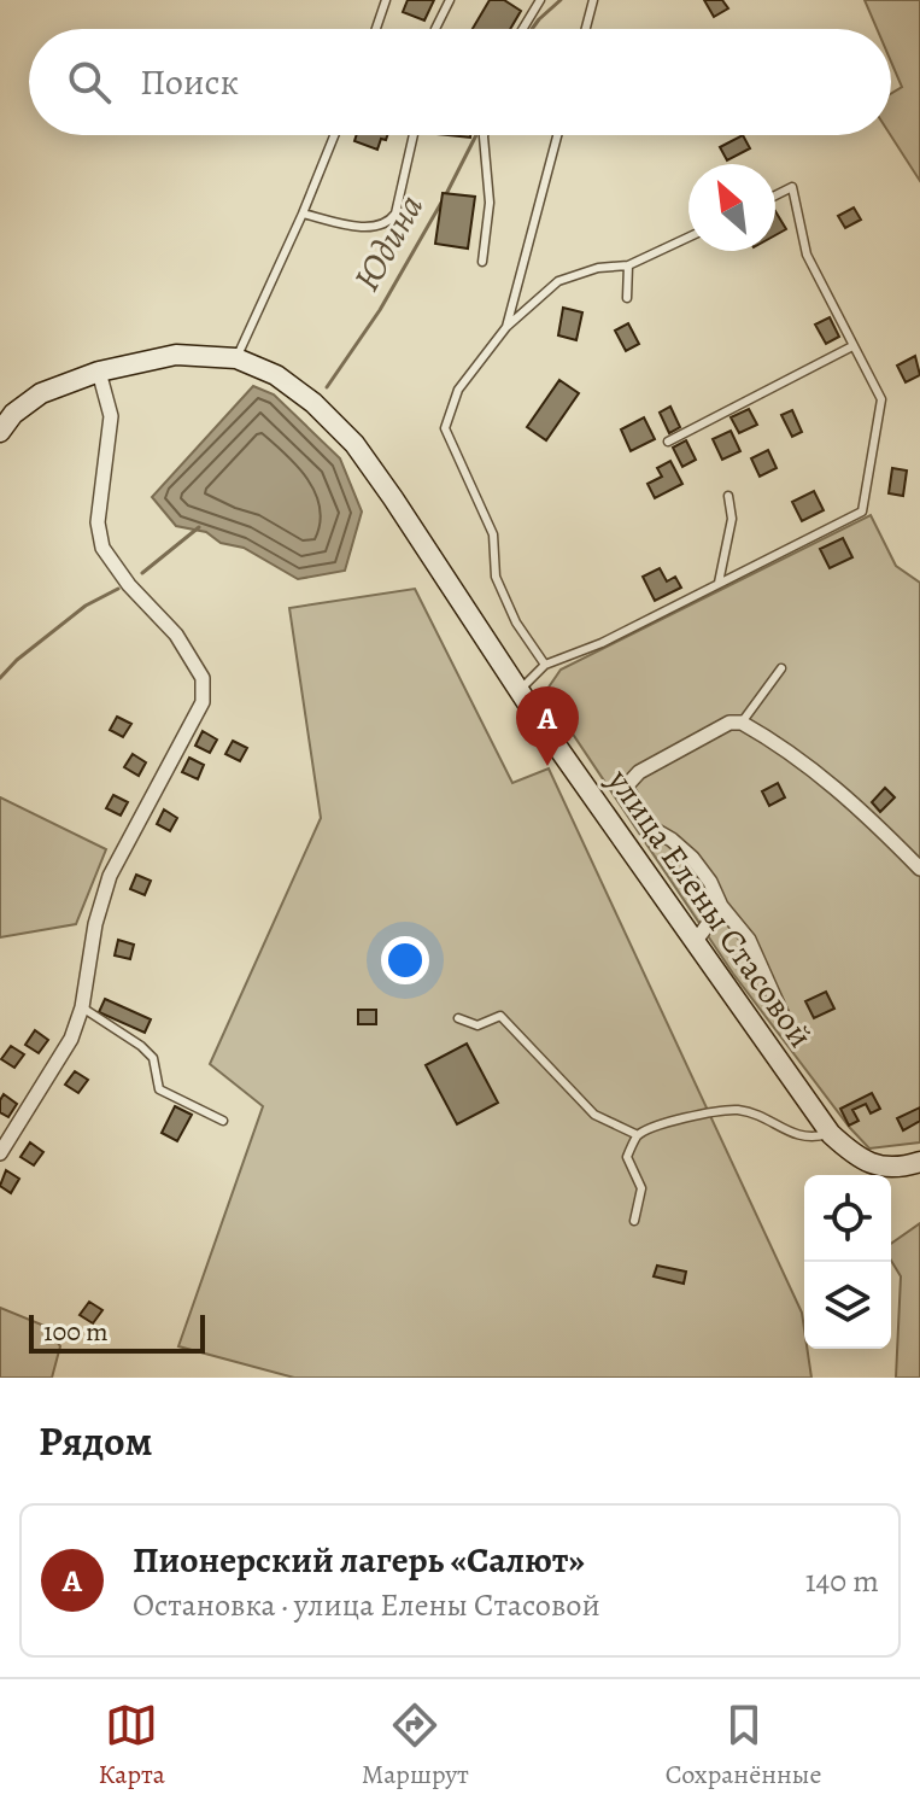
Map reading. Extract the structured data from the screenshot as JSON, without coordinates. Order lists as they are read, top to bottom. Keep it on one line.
{"streets":{"main road":["улица Елены Стасовой"]},"water":["Юдина"],"scale_bar":"100 m","north":"top left","page":{"search":"Поиск","pins":"A","scale":"100 m","heading":"Рядом","list":[{"mark":"A","name":"Пионерский лагерь «Салют»","note":"Остановка · улица Елены Стасовой","value":"140 m"}],"nav":["Карта","Маршрут","Сохранённые"]}}
